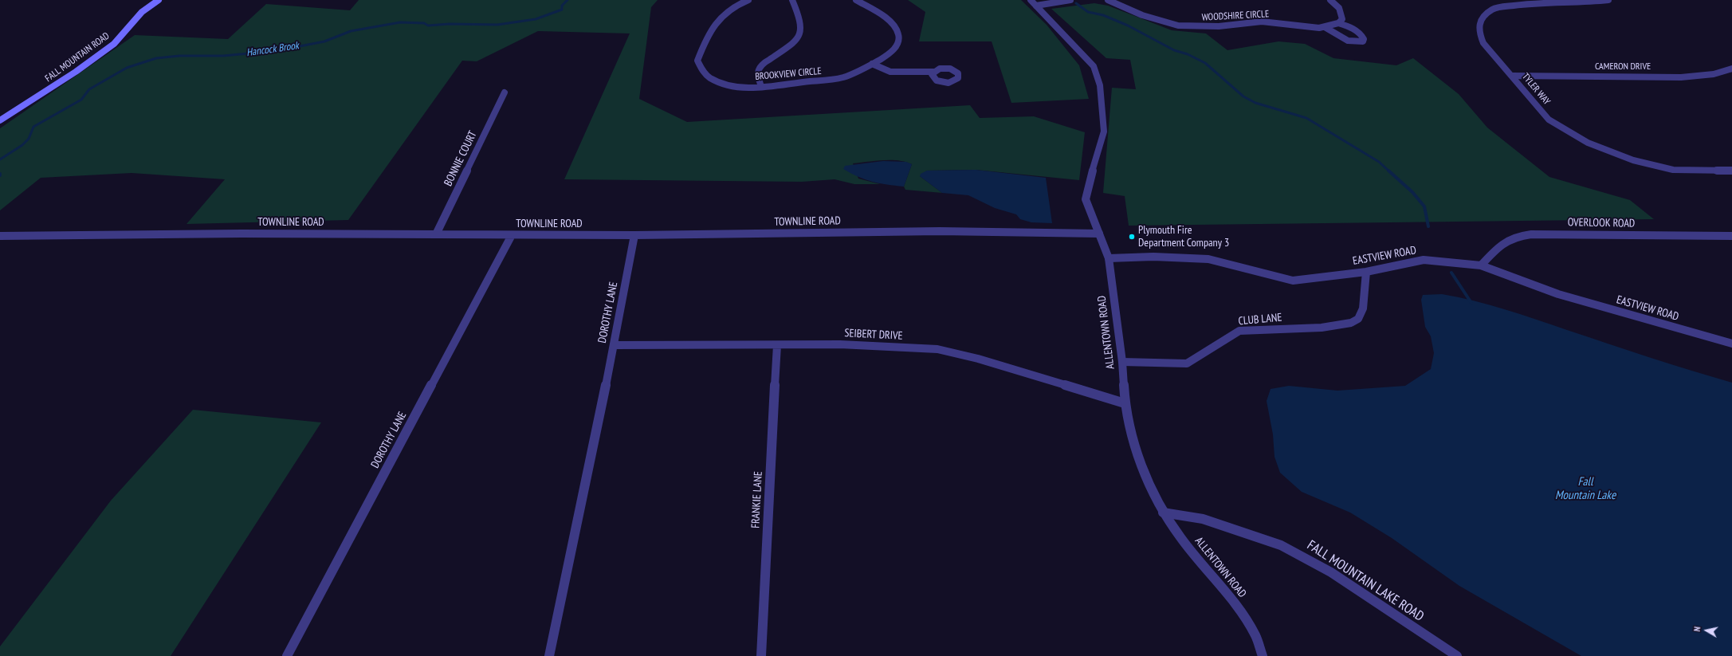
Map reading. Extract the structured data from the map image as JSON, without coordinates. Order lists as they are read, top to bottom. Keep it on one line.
{"streets":{"main road":["FALL MOUNTAIN ROAD"],"street":["WOODSHIRE CIRCLE","CAMERON DRIVE","BROOKVIEW CIRCLE","TYLER WAY","BONNIE COURT","TOWNLINE ROAD","OVERLOOK ROAD","EASTVIEW ROAD","DOROTHY LANE","CLUB LANE","ALLENTOWN ROAD","SEIBERT DRIVE","FRANKIE LANE","FALL MOUNTAIN LAKE ROAD"]},"crossings":[["CAMERON DRIVE","TYLER WAY"],["BONNIE COURT","TOWNLINE ROAD"],["TOWNLINE ROAD","DOROTHY LANE"],["TOWNLINE ROAD","ALLENTOWN ROAD"],["OVERLOOK ROAD","EASTVIEW ROAD"],["EASTVIEW ROAD","CLUB LANE"],["EASTVIEW ROAD","ALLENTOWN ROAD"],["DOROTHY LANE","SEIBERT DRIVE"],["CLUB LANE","ALLENTOWN ROAD"],["ALLENTOWN ROAD","SEIBERT DRIVE"],["ALLENTOWN ROAD","FALL MOUNTAIN LAKE ROAD"],["SEIBERT DRIVE","FRANKIE LANE"]],"water":["Hancock Brook","Fall Mountain Lake"],"places":["Plymouth Fire Department Company 3"],"north":"left"}
